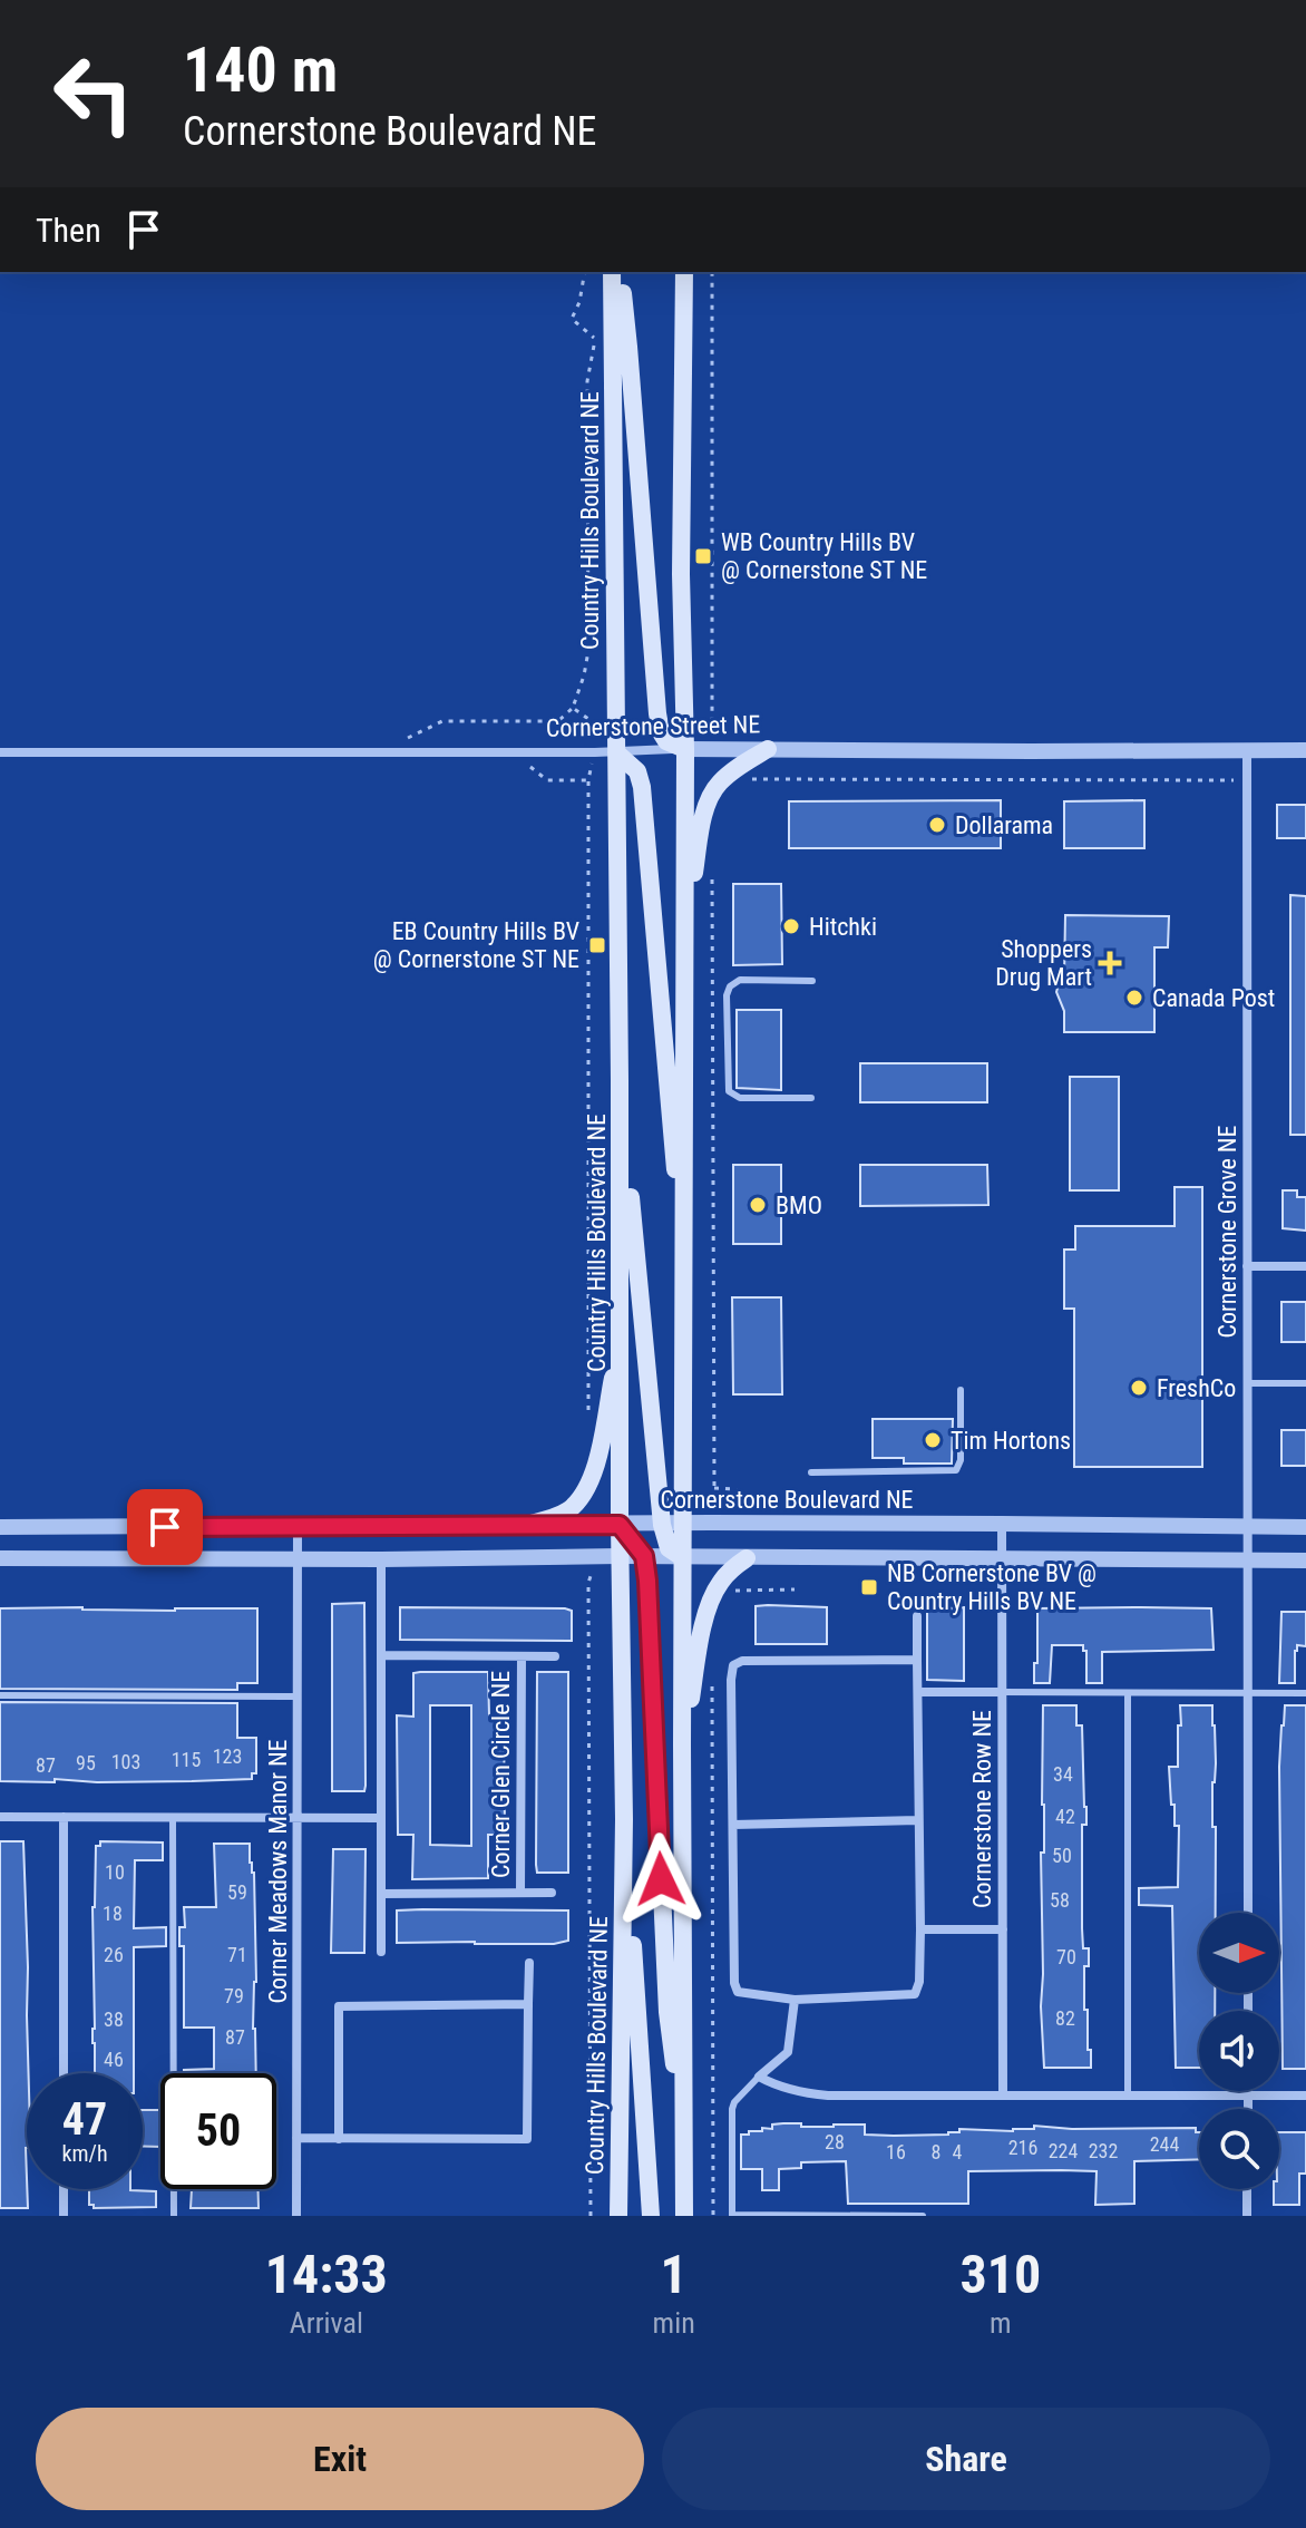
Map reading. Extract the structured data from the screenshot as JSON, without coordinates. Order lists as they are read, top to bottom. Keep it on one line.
{"streets":{"main road":["Country Hills Boulevard NE"],"street":["Cornerstone Street NE","Cornerstone Grove NE","Cornerstone Boulevard NE","Corner Glen Circle NE","Cornerstone Row NE","Corner Meadows Manor NE"]},"crossings":[["Country Hills Boulevard NE","Cornerstone Street NE"],["Country Hills Boulevard NE","Cornerstone Boulevard NE"],["Cornerstone Street NE","Cornerstone Grove NE"],["Cornerstone Grove NE","Cornerstone Boulevard NE"],["Cornerstone Boulevard NE","Cornerstone Row NE"],["Cornerstone Boulevard NE","Corner Meadows Manor NE"]],"places":{"transit":["WB Country Hills BV @ Cornerstone ST NE","EB Country Hills BV @ Cornerstone ST NE","NB Cornerstone BV @ Country Hills BV NE"],"other":["Dollarama","Hitchki","Canada Post","BMO","FreshCo","Tim Hortons"],"health":["Shoppers Drug Mart"]},"house_numbers":["123","115","103","95","87","34","42","50","10","59","58","18","26","71","70","79","82","38","87","46","28","244","216","224","232","16","8","4"],"north":"right","page":{"turn":["140 m","Cornerstone Boulevard NE"],"then":"Then","speed":"47 km/h","limit":"50","eta":["14:33","Arrival","1","min","310","m"],"buttons":["Exit","Share"]}}
